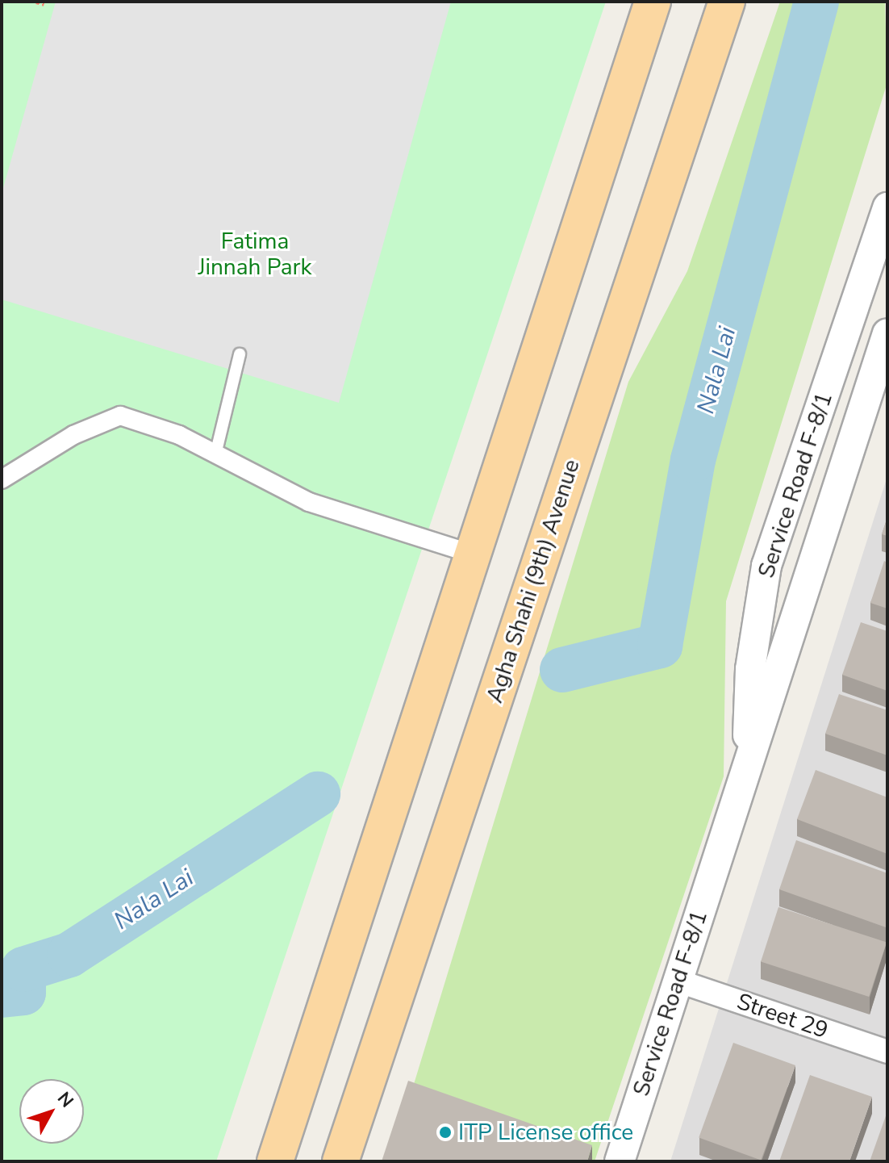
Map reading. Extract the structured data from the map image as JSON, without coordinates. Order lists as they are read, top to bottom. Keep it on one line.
{"streets":{"main road":["Agha Shahi (9th) Avenue"],"street":["Service Road F-8/1","Street 29"]},"crossings":[["Service Road F-8/1","Street 29"]],"water":["Nala Lai"],"parks":["Fatima Jinnah Park"],"places":["ITP License office"],"north":"top right"}
